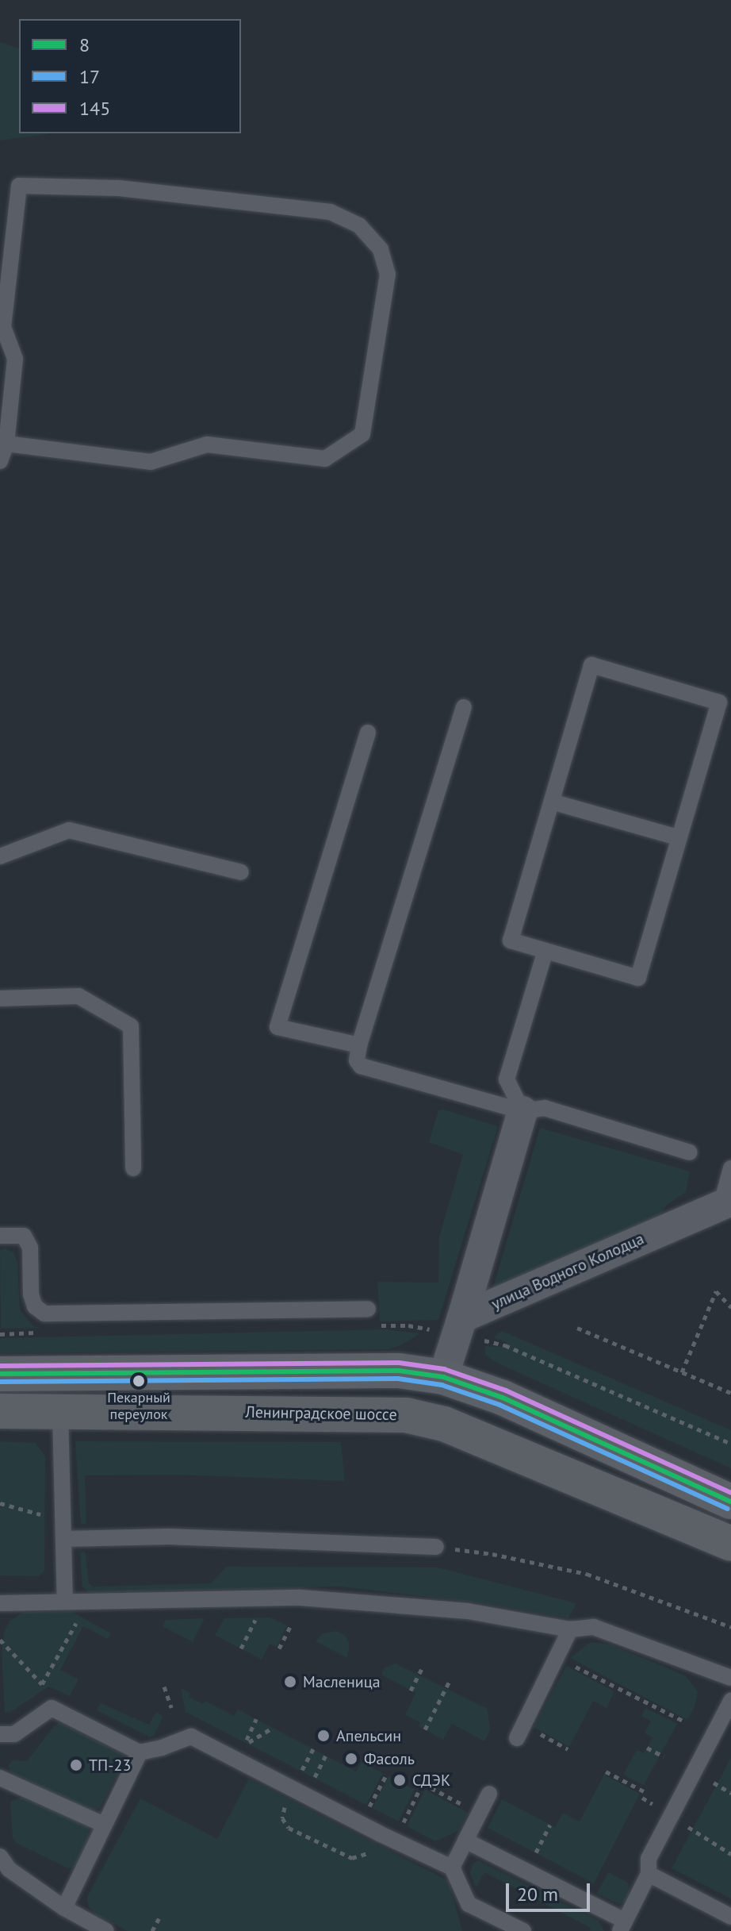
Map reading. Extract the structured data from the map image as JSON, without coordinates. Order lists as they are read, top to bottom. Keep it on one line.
{"streets":{"main road":["Ленинградское шоссе"],"street":["улица Водного Колодца"]},"places":["Пекарный переулок","Масленица","Апельсин","Фасоль","ТП-23","СДЭК"],"lines":["transit line 145","transit line 8","transit line 17"],"legend":["8","17","145"],"scale_bar":"20 m"}
